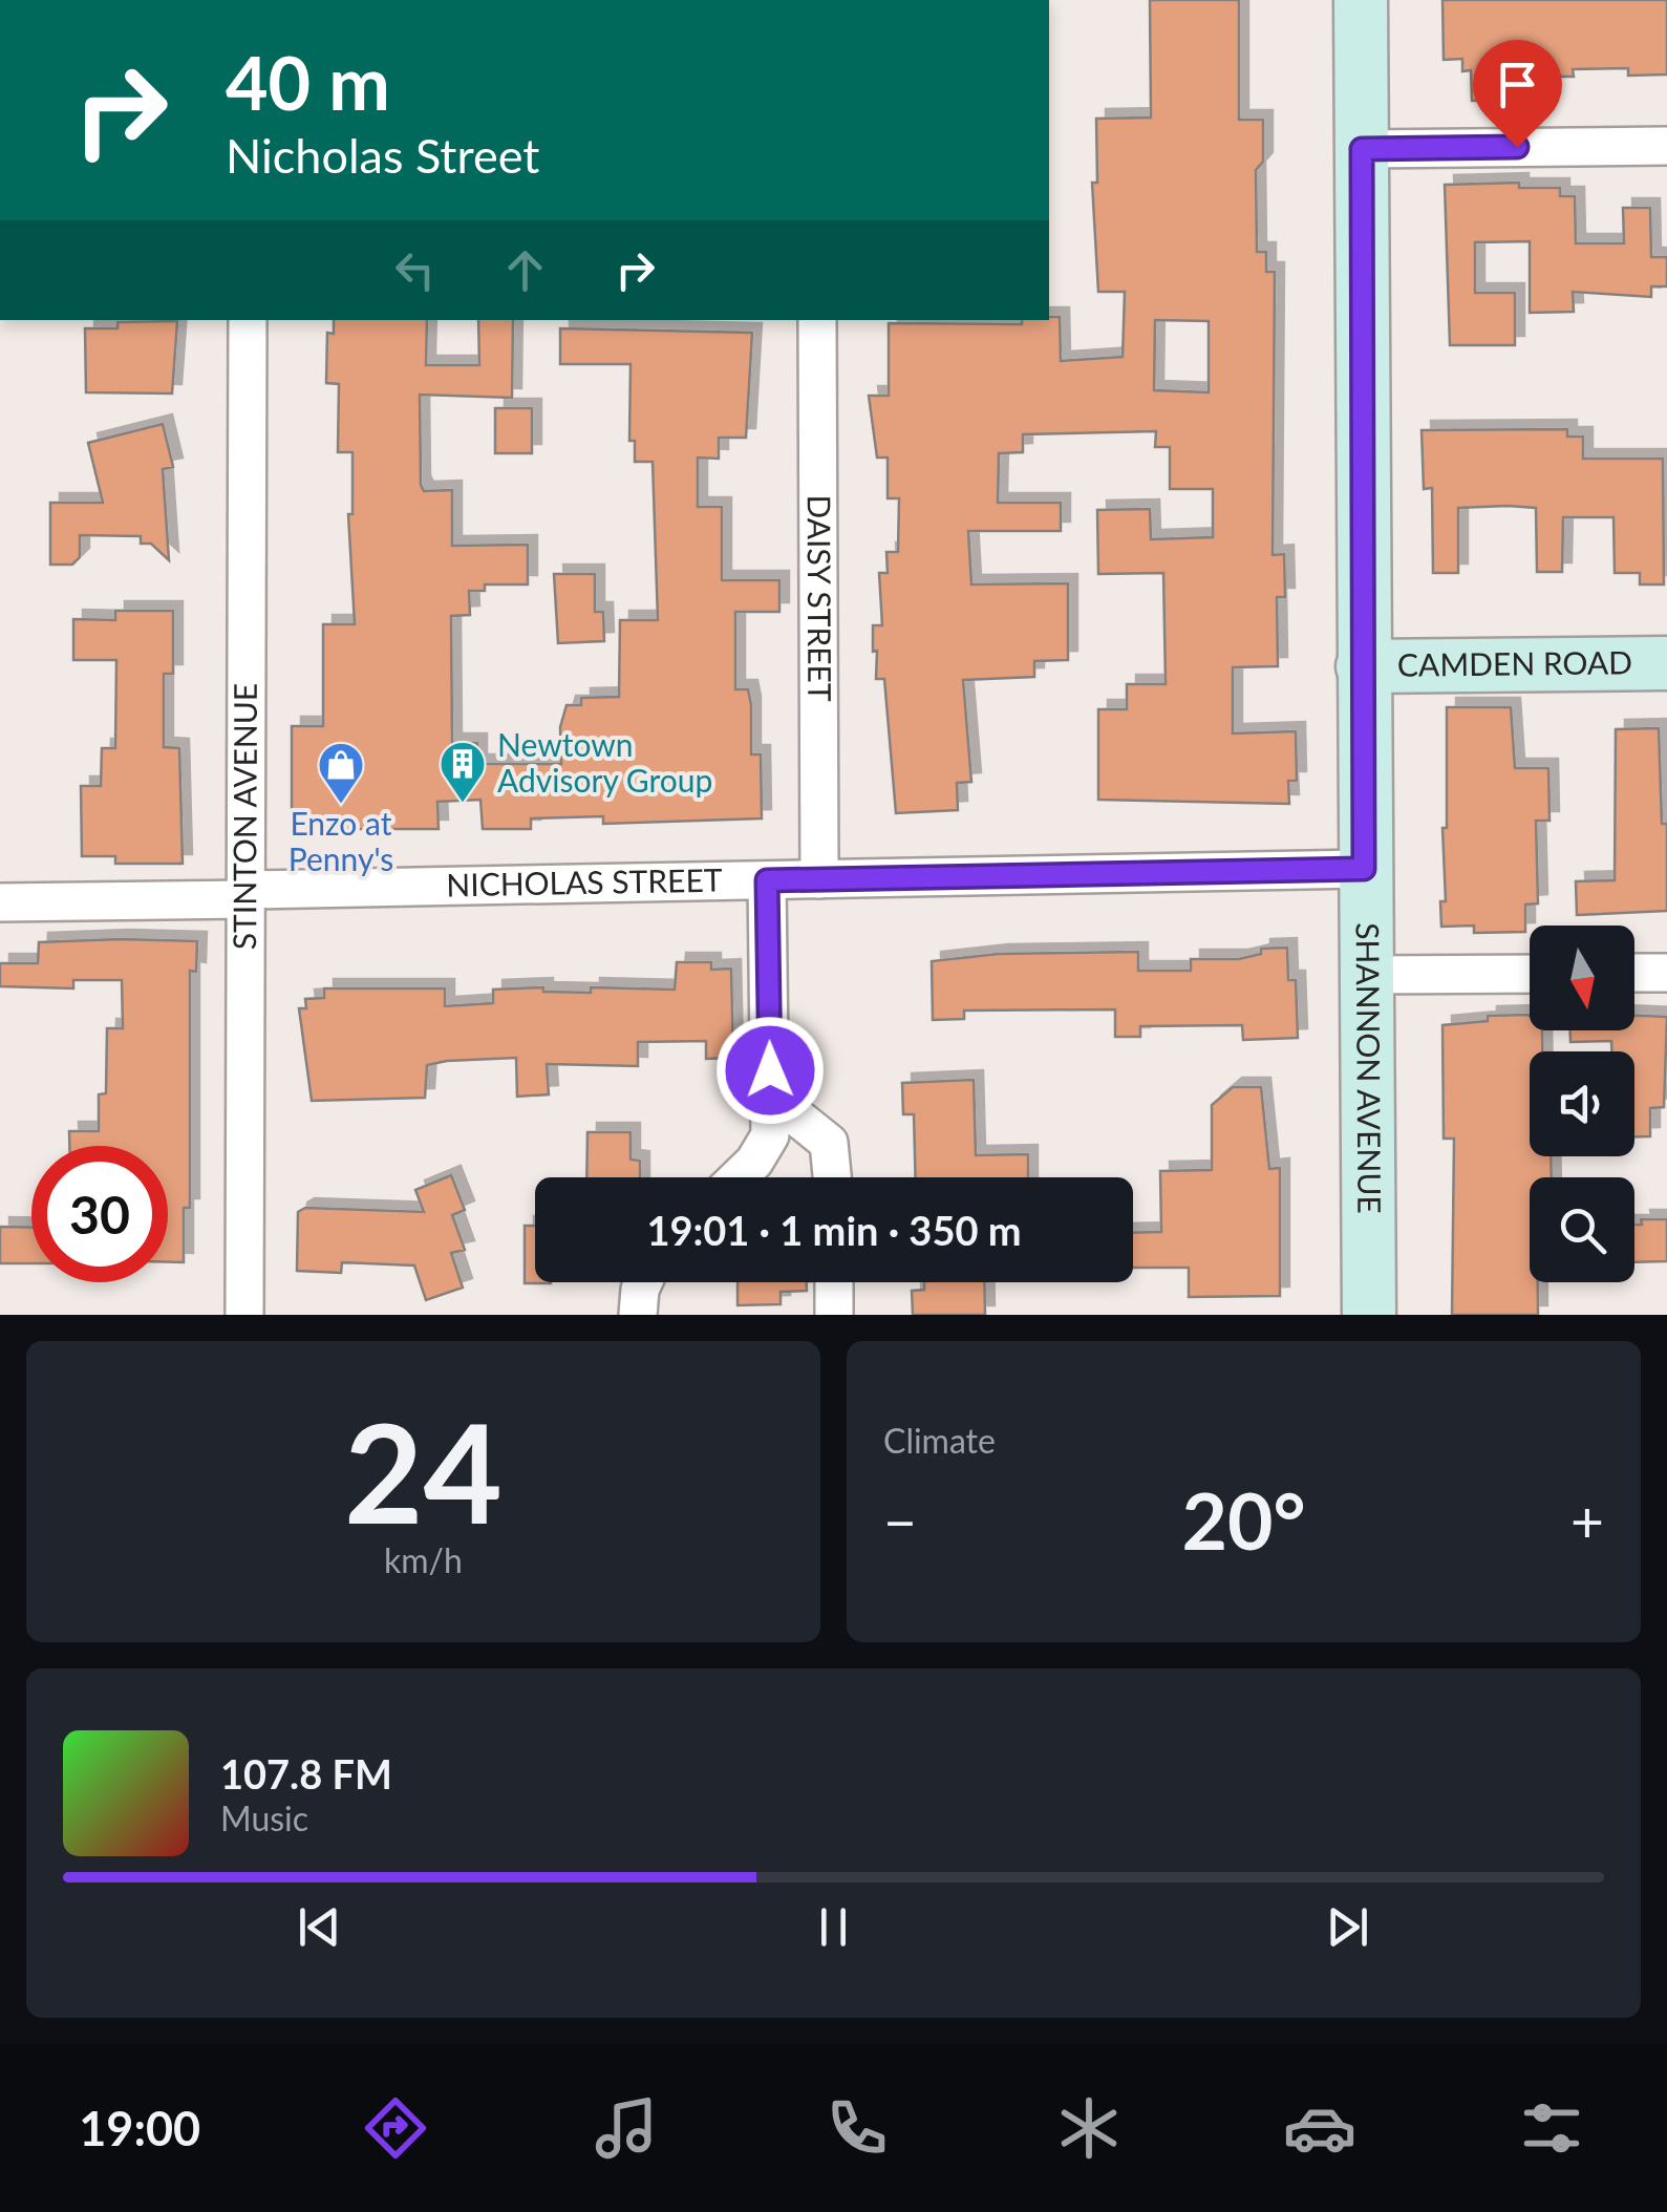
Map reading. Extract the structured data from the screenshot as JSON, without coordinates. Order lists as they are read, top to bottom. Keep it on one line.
{"streets":{"main road":["CAMDEN ROAD","SHANNON AVENUE"],"street":["DAISY STREET","STINTON AVENUE","NICHOLAS STREET"]},"crossings":[["DAISY STREET","NICHOLAS STREET"],["CAMDEN ROAD","SHANNON AVENUE"],["STINTON AVENUE","NICHOLAS STREET"],["NICHOLAS STREET","SHANNON AVENUE"]],"places":{"building":["Newtown Advisory Group"],"shop":["Enzo at Penny's"]},"north":"bottom","page":{"turn":["40 m","Nicholas Street"],"limit":"30","trip":"19:01 · 1 min · 350 m","tile":[["24","km/h"],"Climate"],"heat":["−","20°","+"],"song":["107.8 FM","Music"],"tabs":"19:00"}}
